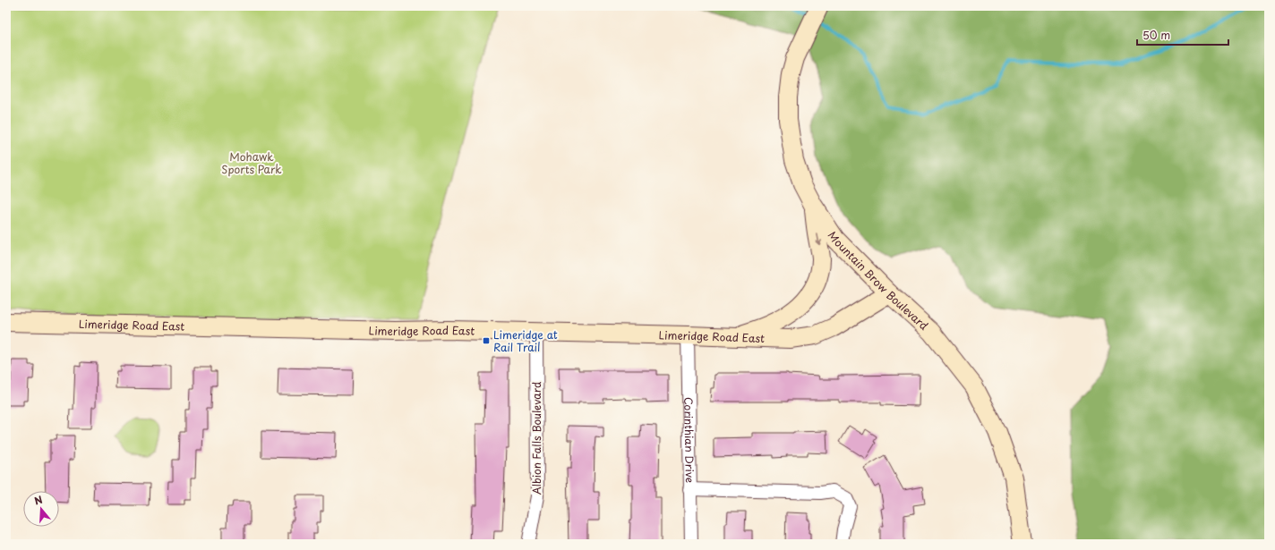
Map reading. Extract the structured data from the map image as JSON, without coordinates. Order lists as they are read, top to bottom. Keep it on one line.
{"streets":{"street":["Mountain Brow Boulevard","Limeridge Road East","Albion Falls Boulevard","Corinthian Drive"]},"crossings":[["Mountain Brow Boulevard","Limeridge Road East"],["Limeridge Road East","Albion Falls Boulevard"],["Limeridge Road East","Corinthian Drive"]],"parks":["Mohawk Sports Park"],"places":{"transit":["Limeridge at Rail Trail"]},"scale_bar":"50 m","north":"top"}
